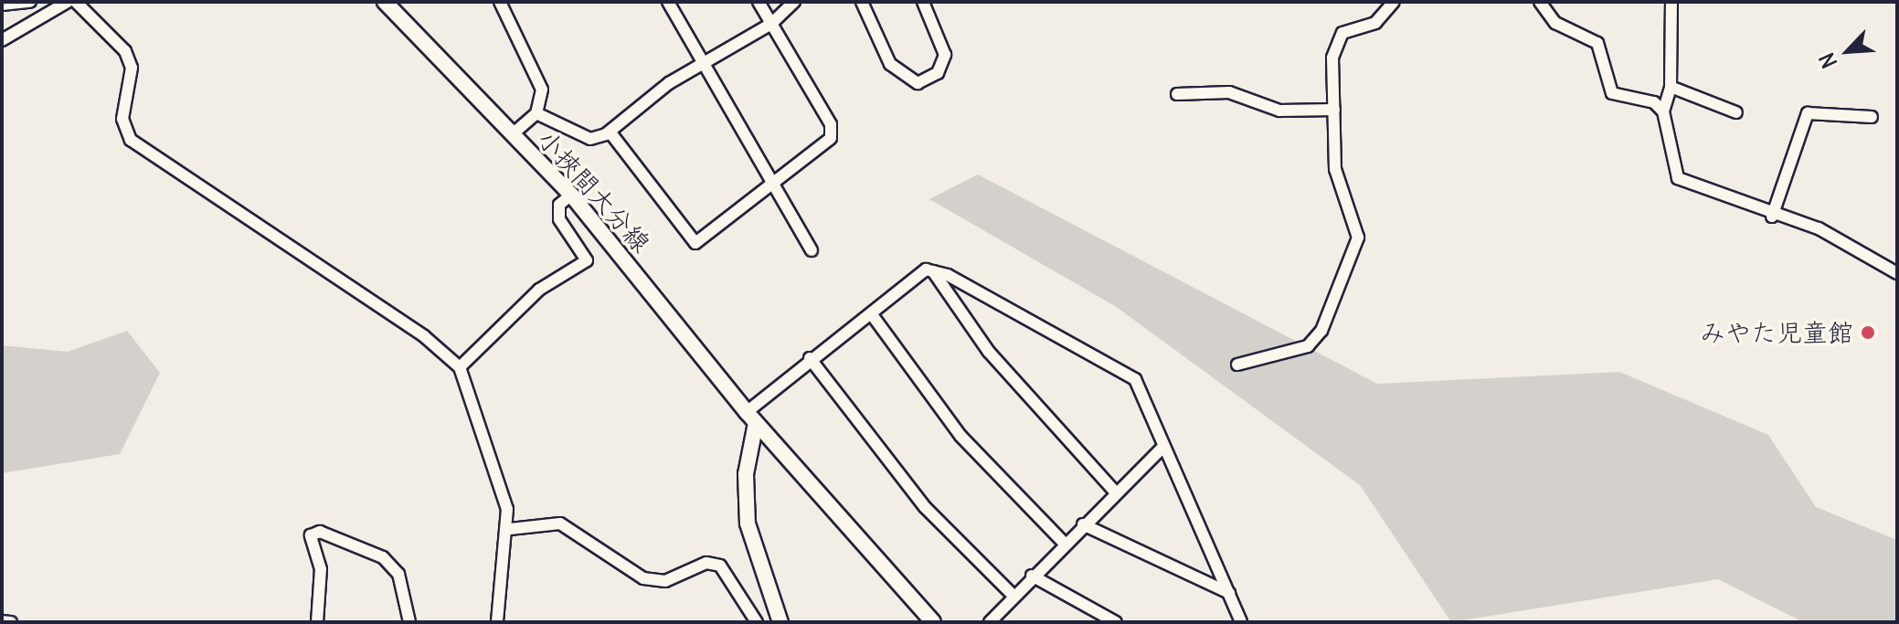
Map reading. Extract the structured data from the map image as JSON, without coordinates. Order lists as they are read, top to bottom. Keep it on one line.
{"streets":{"main road":["小挾間大分線"]},"places":["みやた児童館"],"north":"bottom left"}
